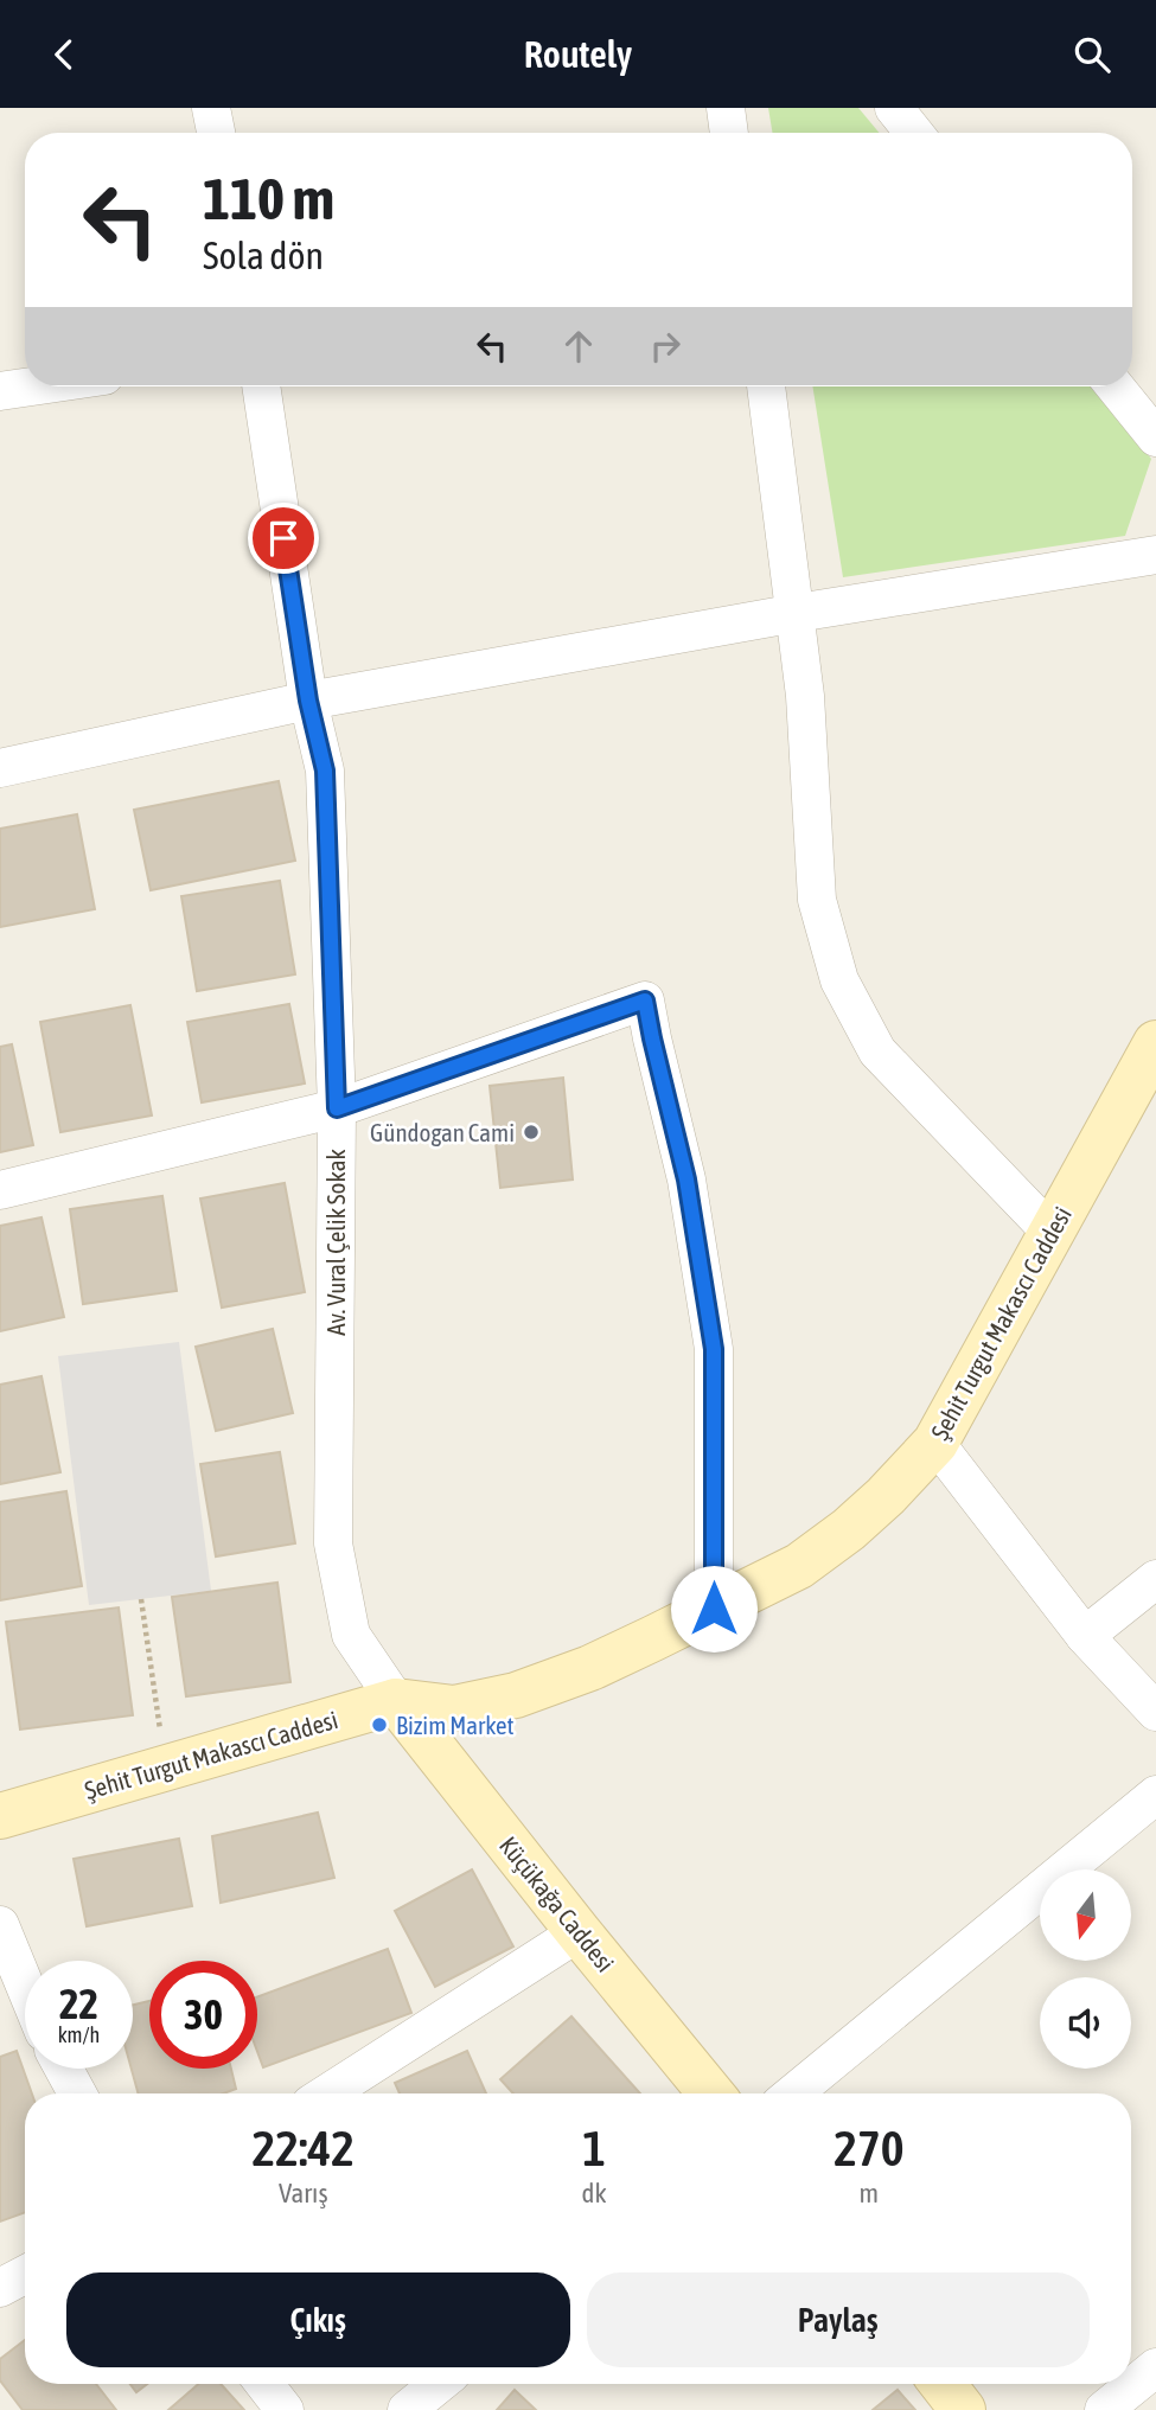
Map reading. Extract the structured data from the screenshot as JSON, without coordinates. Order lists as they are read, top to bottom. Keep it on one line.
{"streets":{"street":["Av. Vural Çelik Sokak","Şehit Turgut Makascı Caddesi","Küçükağa Caddesi"]},"crossings":[["Av. Vural Çelik Sokak","Şehit Turgut Makascı Caddesi"],["Av. Vural Çelik Sokak","Küçükağa Caddesi"],["Şehit Turgut Makascı Caddesi","Küçükağa Caddesi"]],"places":["Gündogan Cami","Bizim Market"],"north":"bottom","page":{"header":"Routely","turn":["110 m","Sola dön"],"speed":"22 km/h","limit":"30","eta":["22:42","Varış","1","dk","270","m"],"buttons":["Çıkış","Paylaş"]}}
